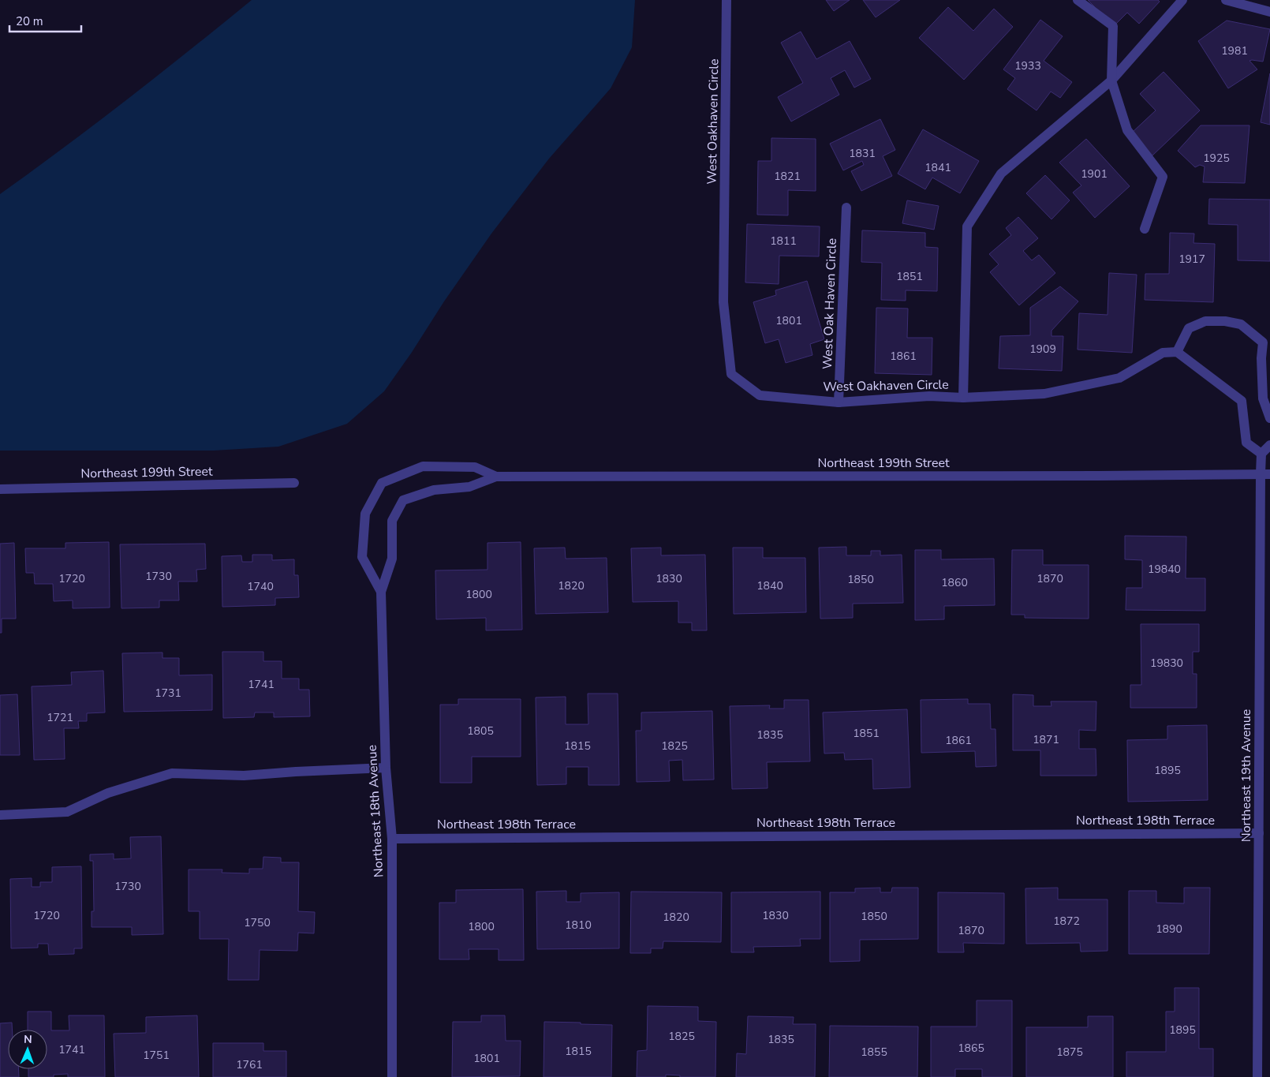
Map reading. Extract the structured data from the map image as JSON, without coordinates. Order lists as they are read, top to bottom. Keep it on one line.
{"streets":{"street":["West Oakhaven Circle","West Oak Haven Circle","Northeast 199th Street","Northeast 19th Avenue","Northeast 18th Avenue","Northeast 198th Terrace"]},"crossings":[["West Oakhaven Circle","West Oak Haven Circle"],["Northeast 199th Street","Northeast 19th Avenue"],["Northeast 199th Street","Northeast 18th Avenue"],["Northeast 19th Avenue","Northeast 198th Terrace"],["Northeast 18th Avenue","Northeast 198th Terrace"]],"house_numbers":["1981","1933","1831","1925","1841","1901","1821","1811","1917","1851","1801","1909","1861","19840","1730","1720","1830","1870","1850","1860","1820","1840","1740","1800","19830","1741","1731","1721","1805","1851","1835","1871","1861","1815","1825","1895","1730","1720","1830","1850","1820","1872","1750","1810","1800","1890","1870","1895","1825","1835","1865","1741","1815","1855","1875","1751","1801","1761"],"scale_bar":"20 m","north":"top"}
